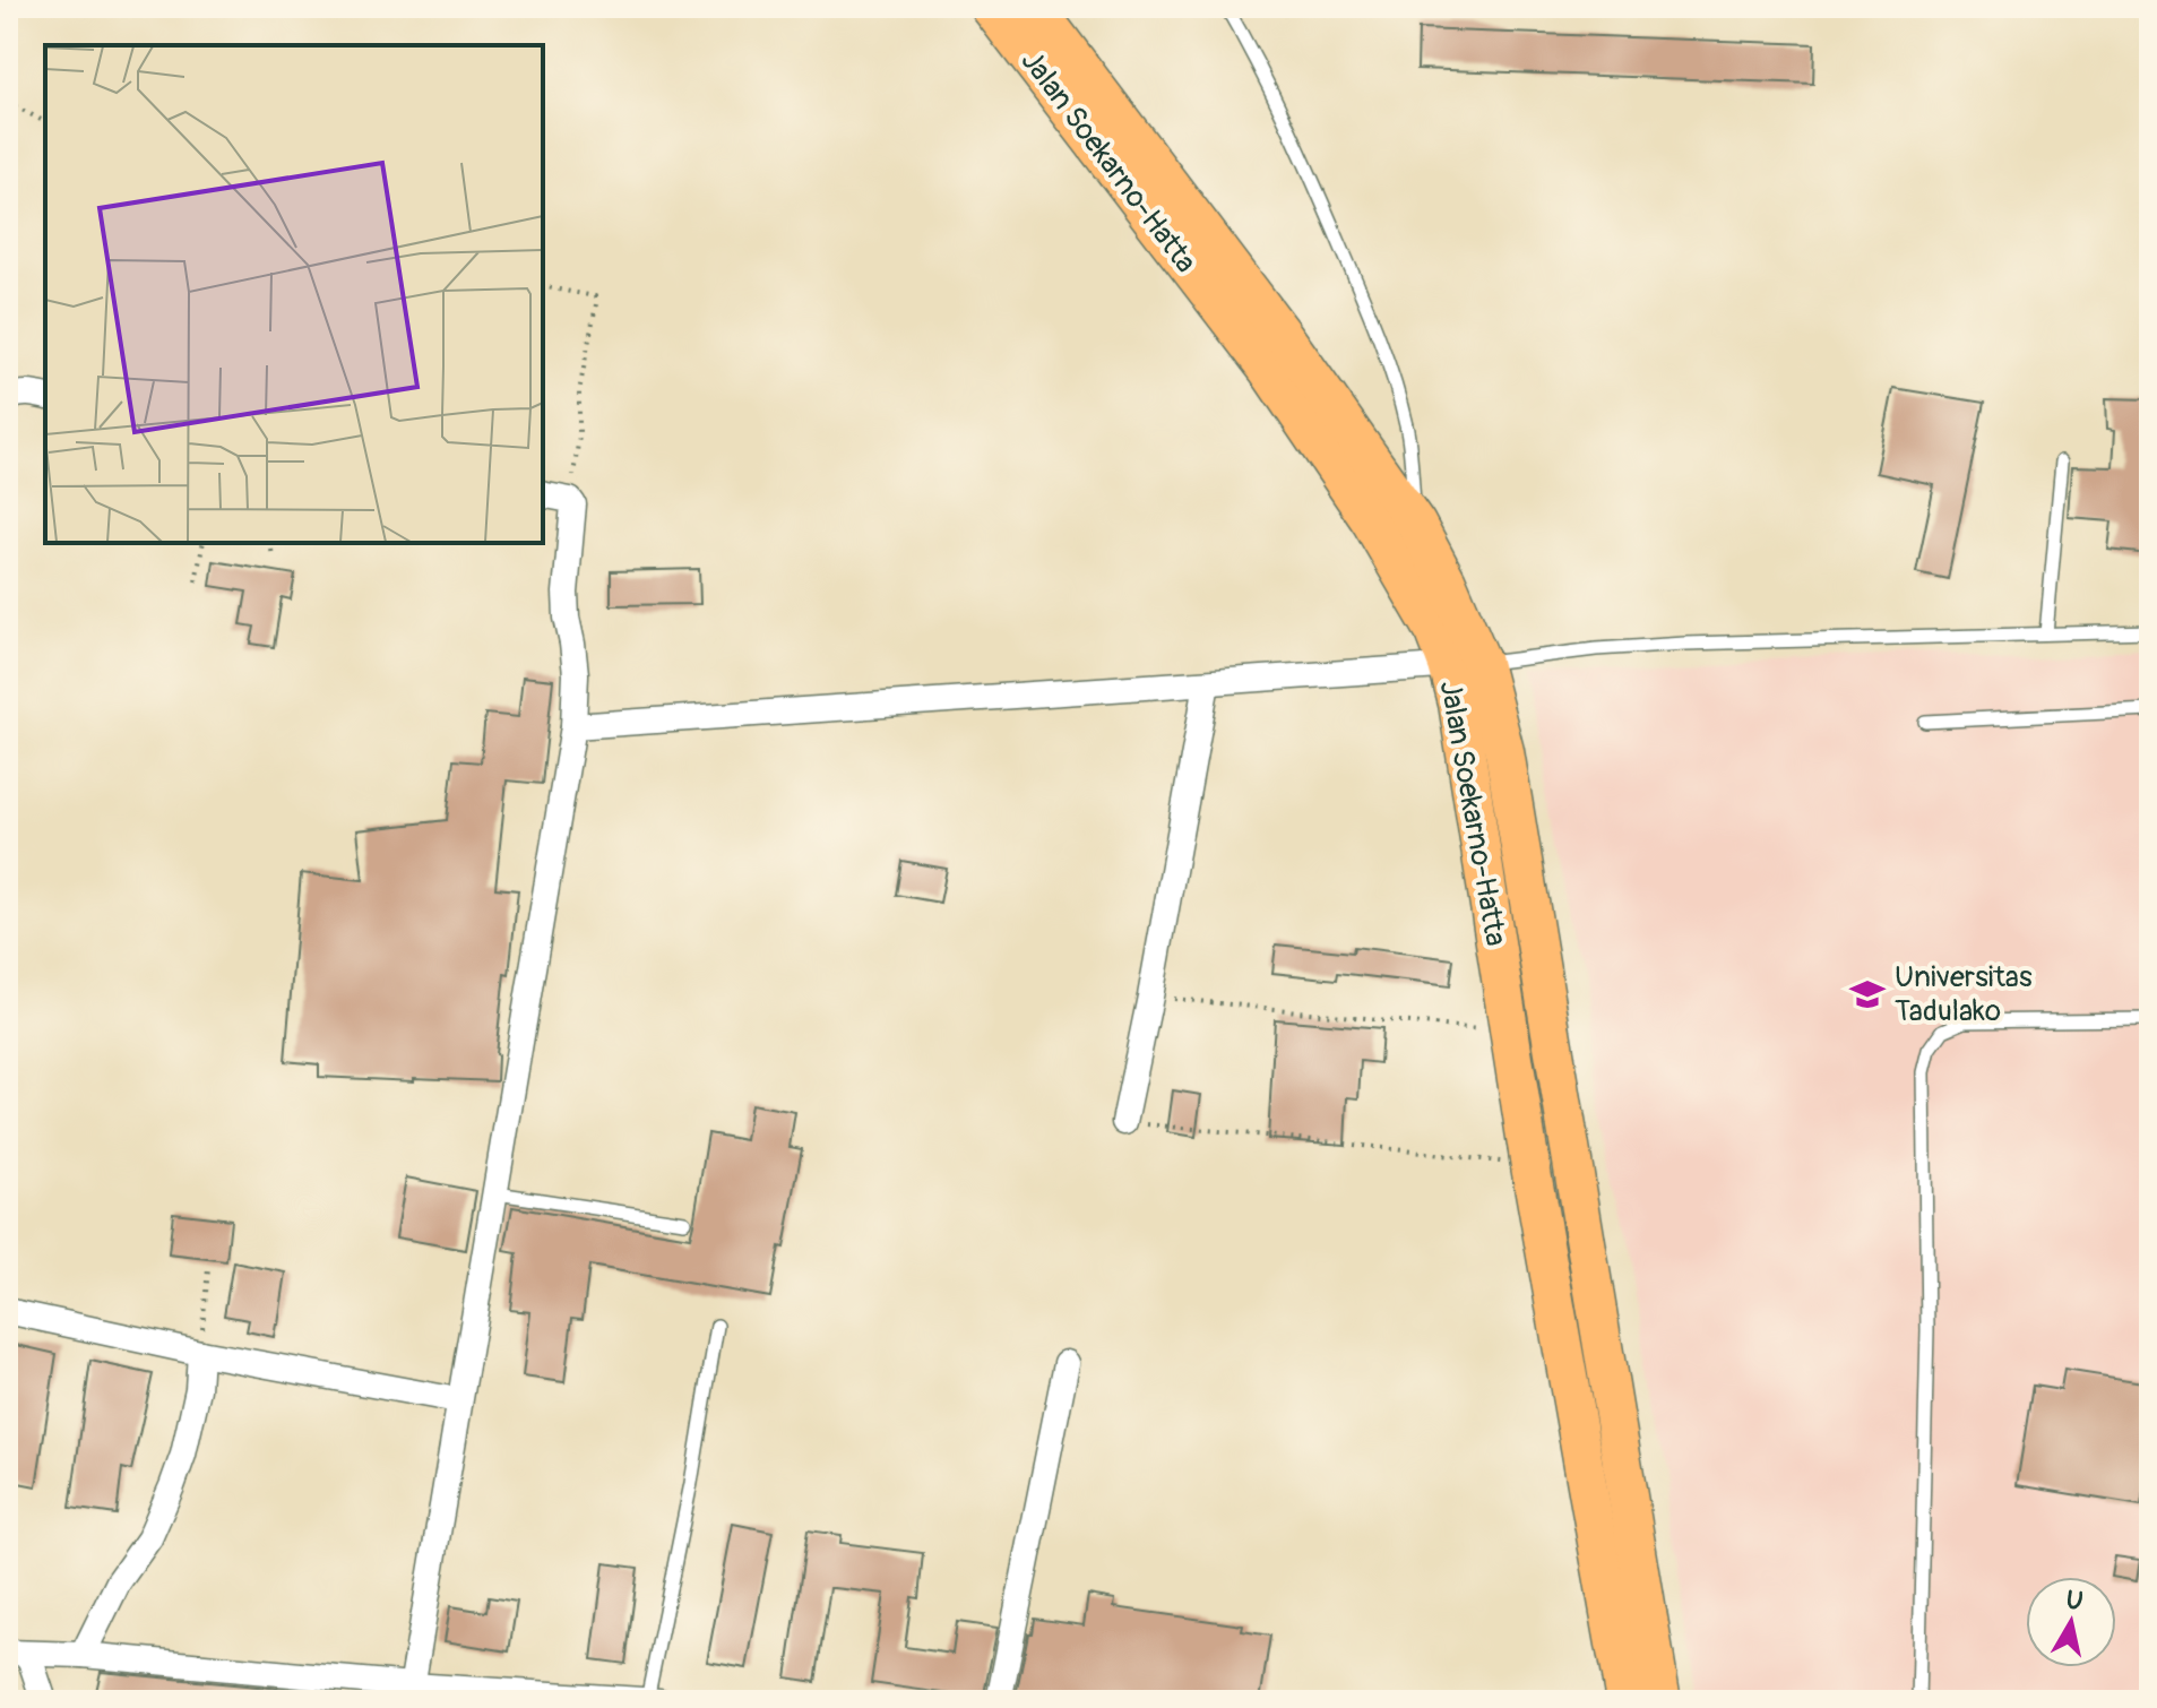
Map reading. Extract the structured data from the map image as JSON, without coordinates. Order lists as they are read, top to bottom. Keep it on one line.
{"streets":{"main road":["Jalan Soekarno-Hatta"]},"places":{"school or university":["Universitas Tadulako"]},"north":"top"}
